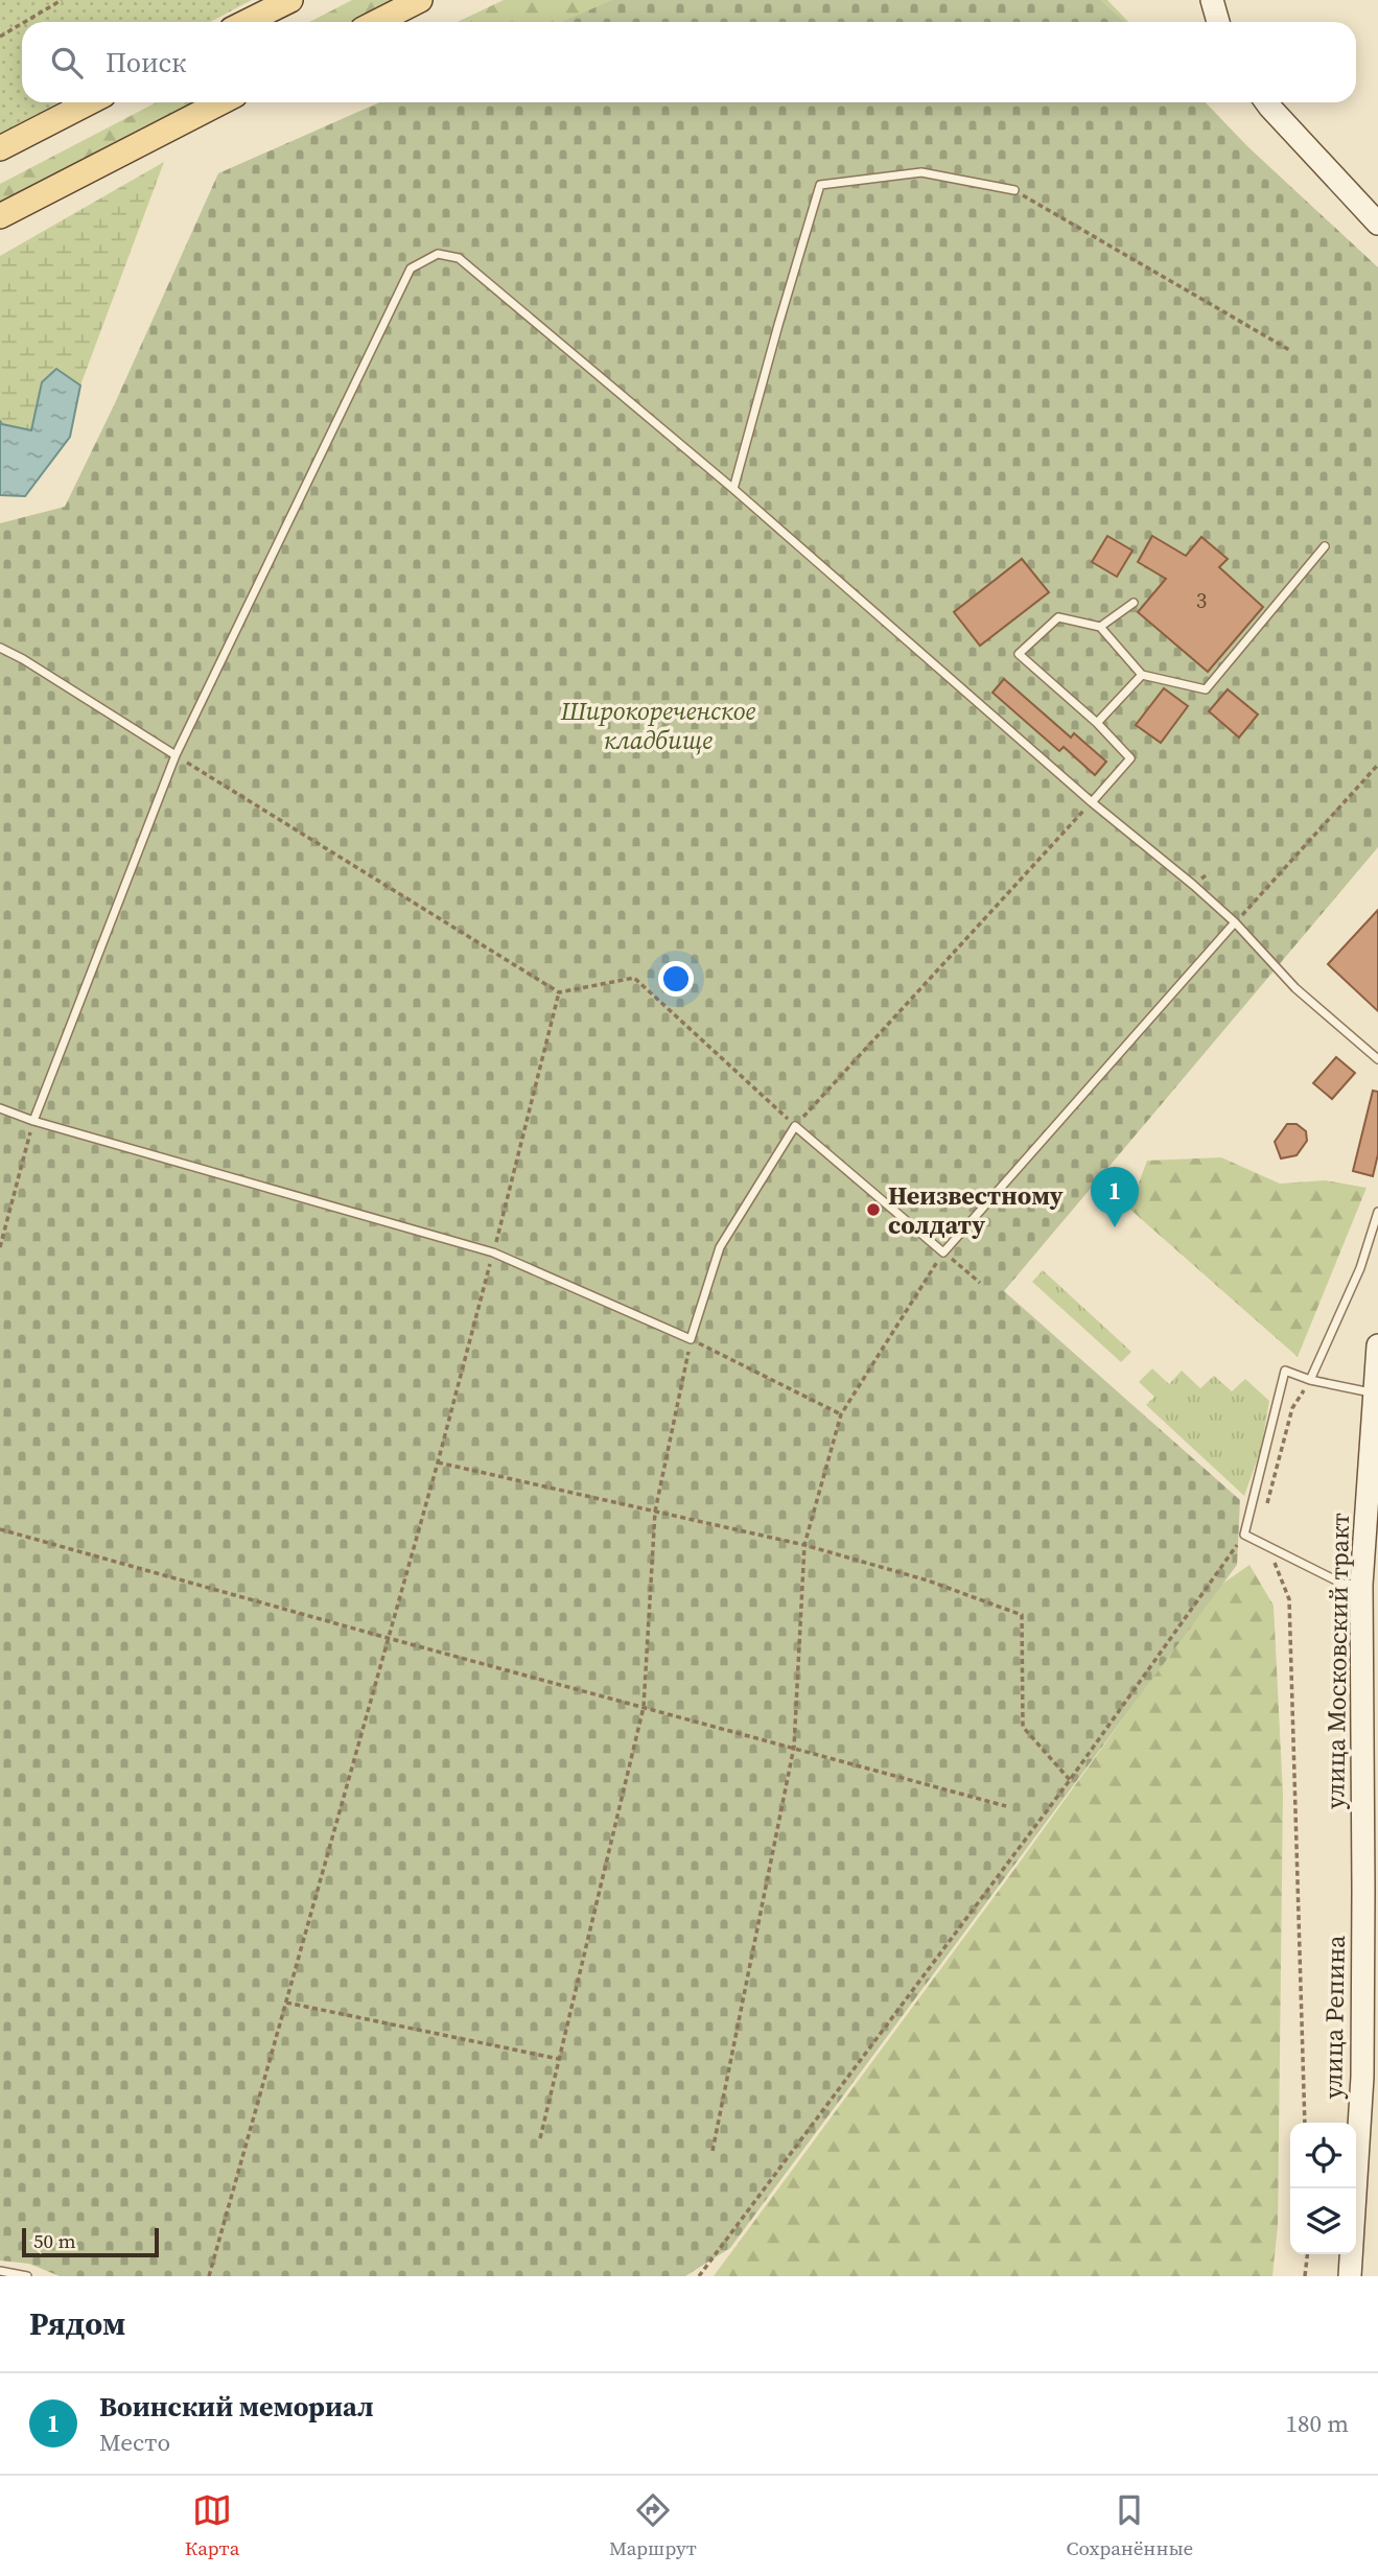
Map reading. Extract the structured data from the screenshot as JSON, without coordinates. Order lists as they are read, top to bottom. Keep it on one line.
{"streets":{"main road":["улица Московский тракт","улица Репина"]},"crossings":[["улица Московский тракт","улица Репина"]],"parks":["Широкореченское кладбище"],"places":["Неизвестному солдату"],"house_numbers":["3"],"scale_bar":"50 m","page":{"search":"Поиск","pins":"1","scale":"50 m","heading":"Рядом","list":[{"mark":"1","name":"Воинский мемориал","note":"Место","value":"180 m"}],"nav":["Карта","Маршрут","Сохранённые"]}}
